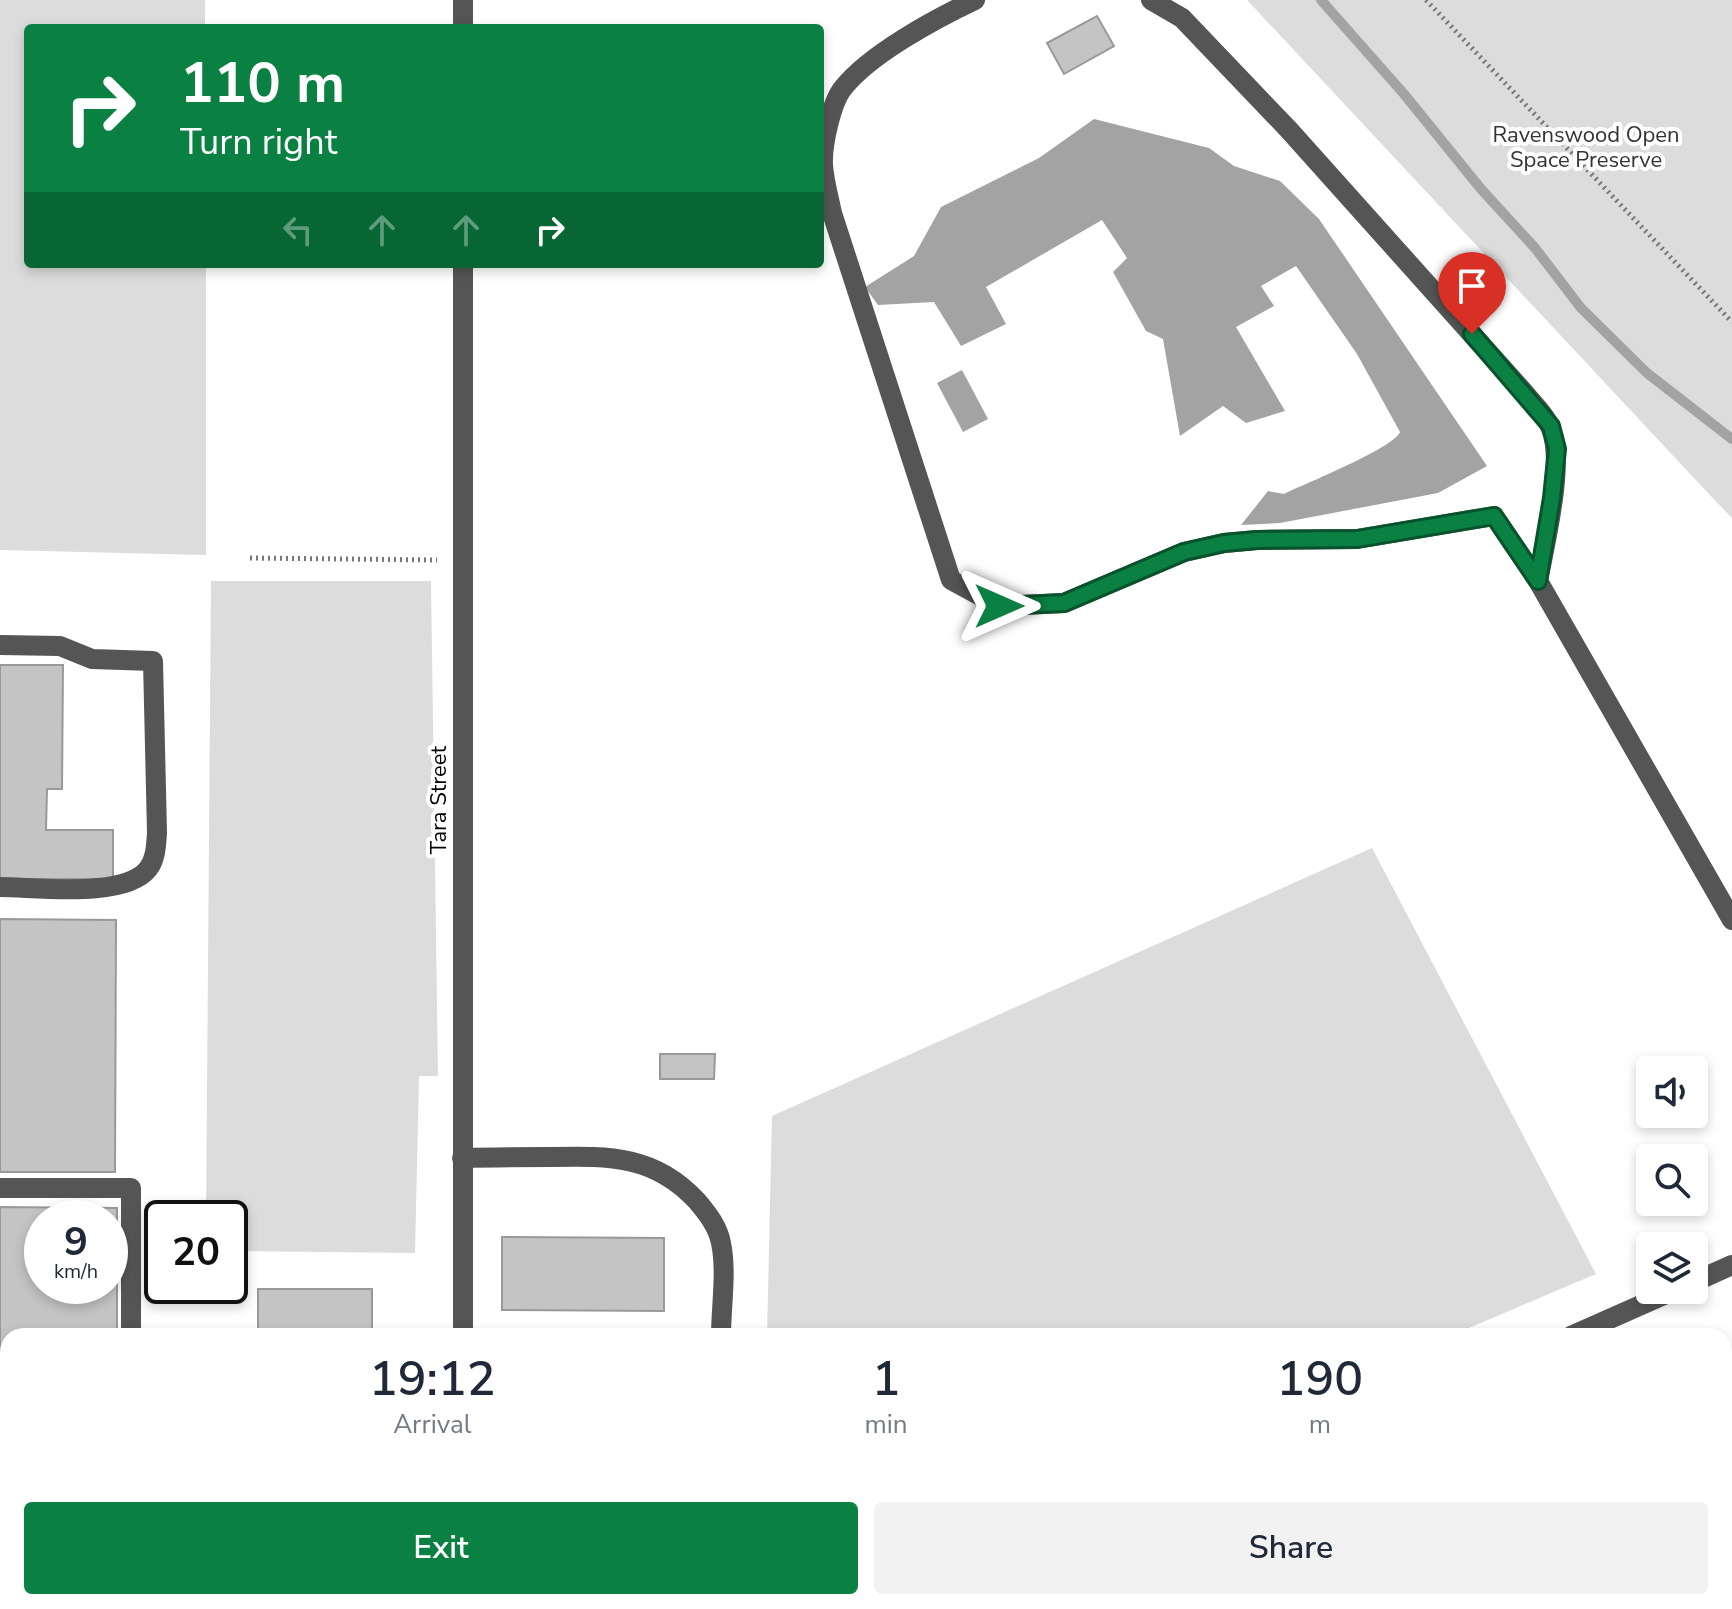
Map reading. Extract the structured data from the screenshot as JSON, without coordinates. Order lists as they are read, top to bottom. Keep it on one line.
{"streets":{"street":["Tara Street"]},"parks":["Ravenswood Open Space Preserve"],"page":{"turn":["110 m","Turn right"],"speed":"9 km/h","limit":"20","eta":["19:12","Arrival","1","min","190","m"],"buttons":["Exit","Share"]}}
